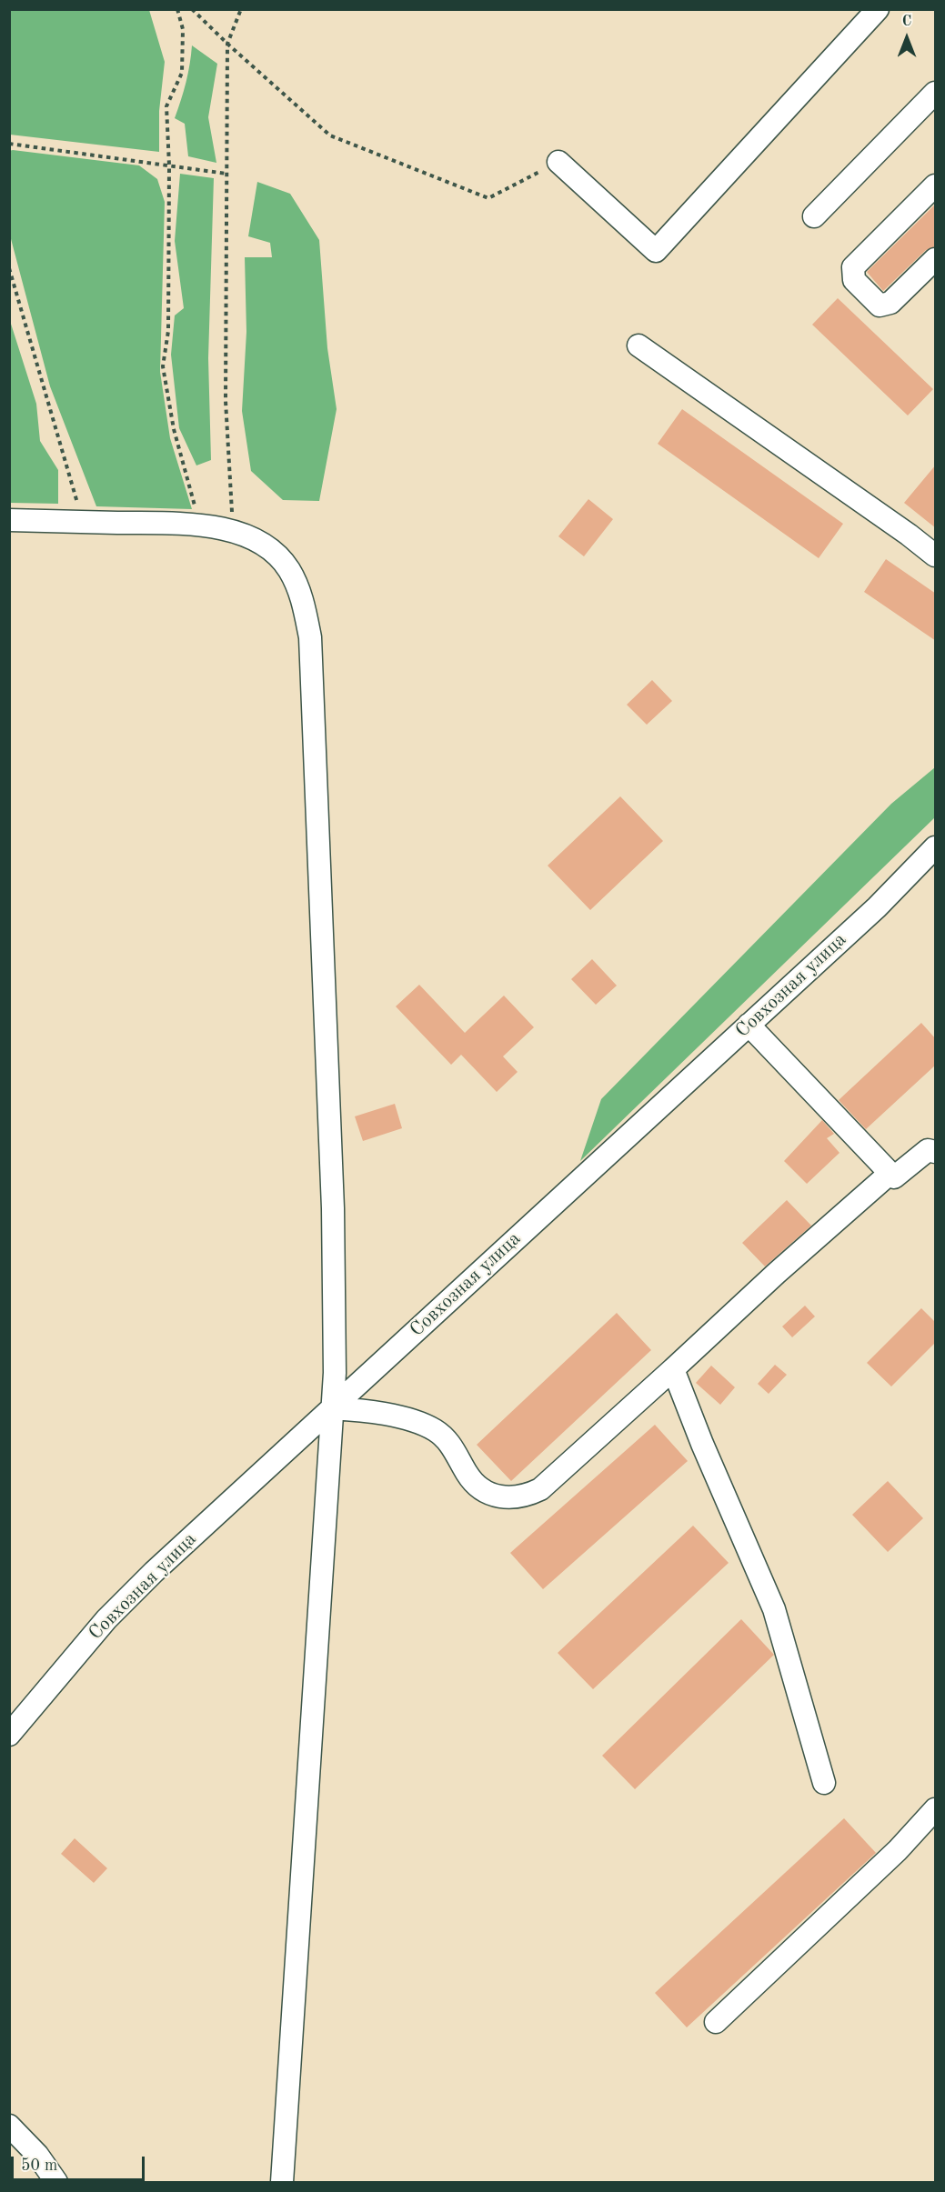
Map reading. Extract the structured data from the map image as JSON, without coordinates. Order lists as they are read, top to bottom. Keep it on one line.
{"streets":{"street":["Совхозная улица"]},"scale_bar":"50 m","north":"top"}
